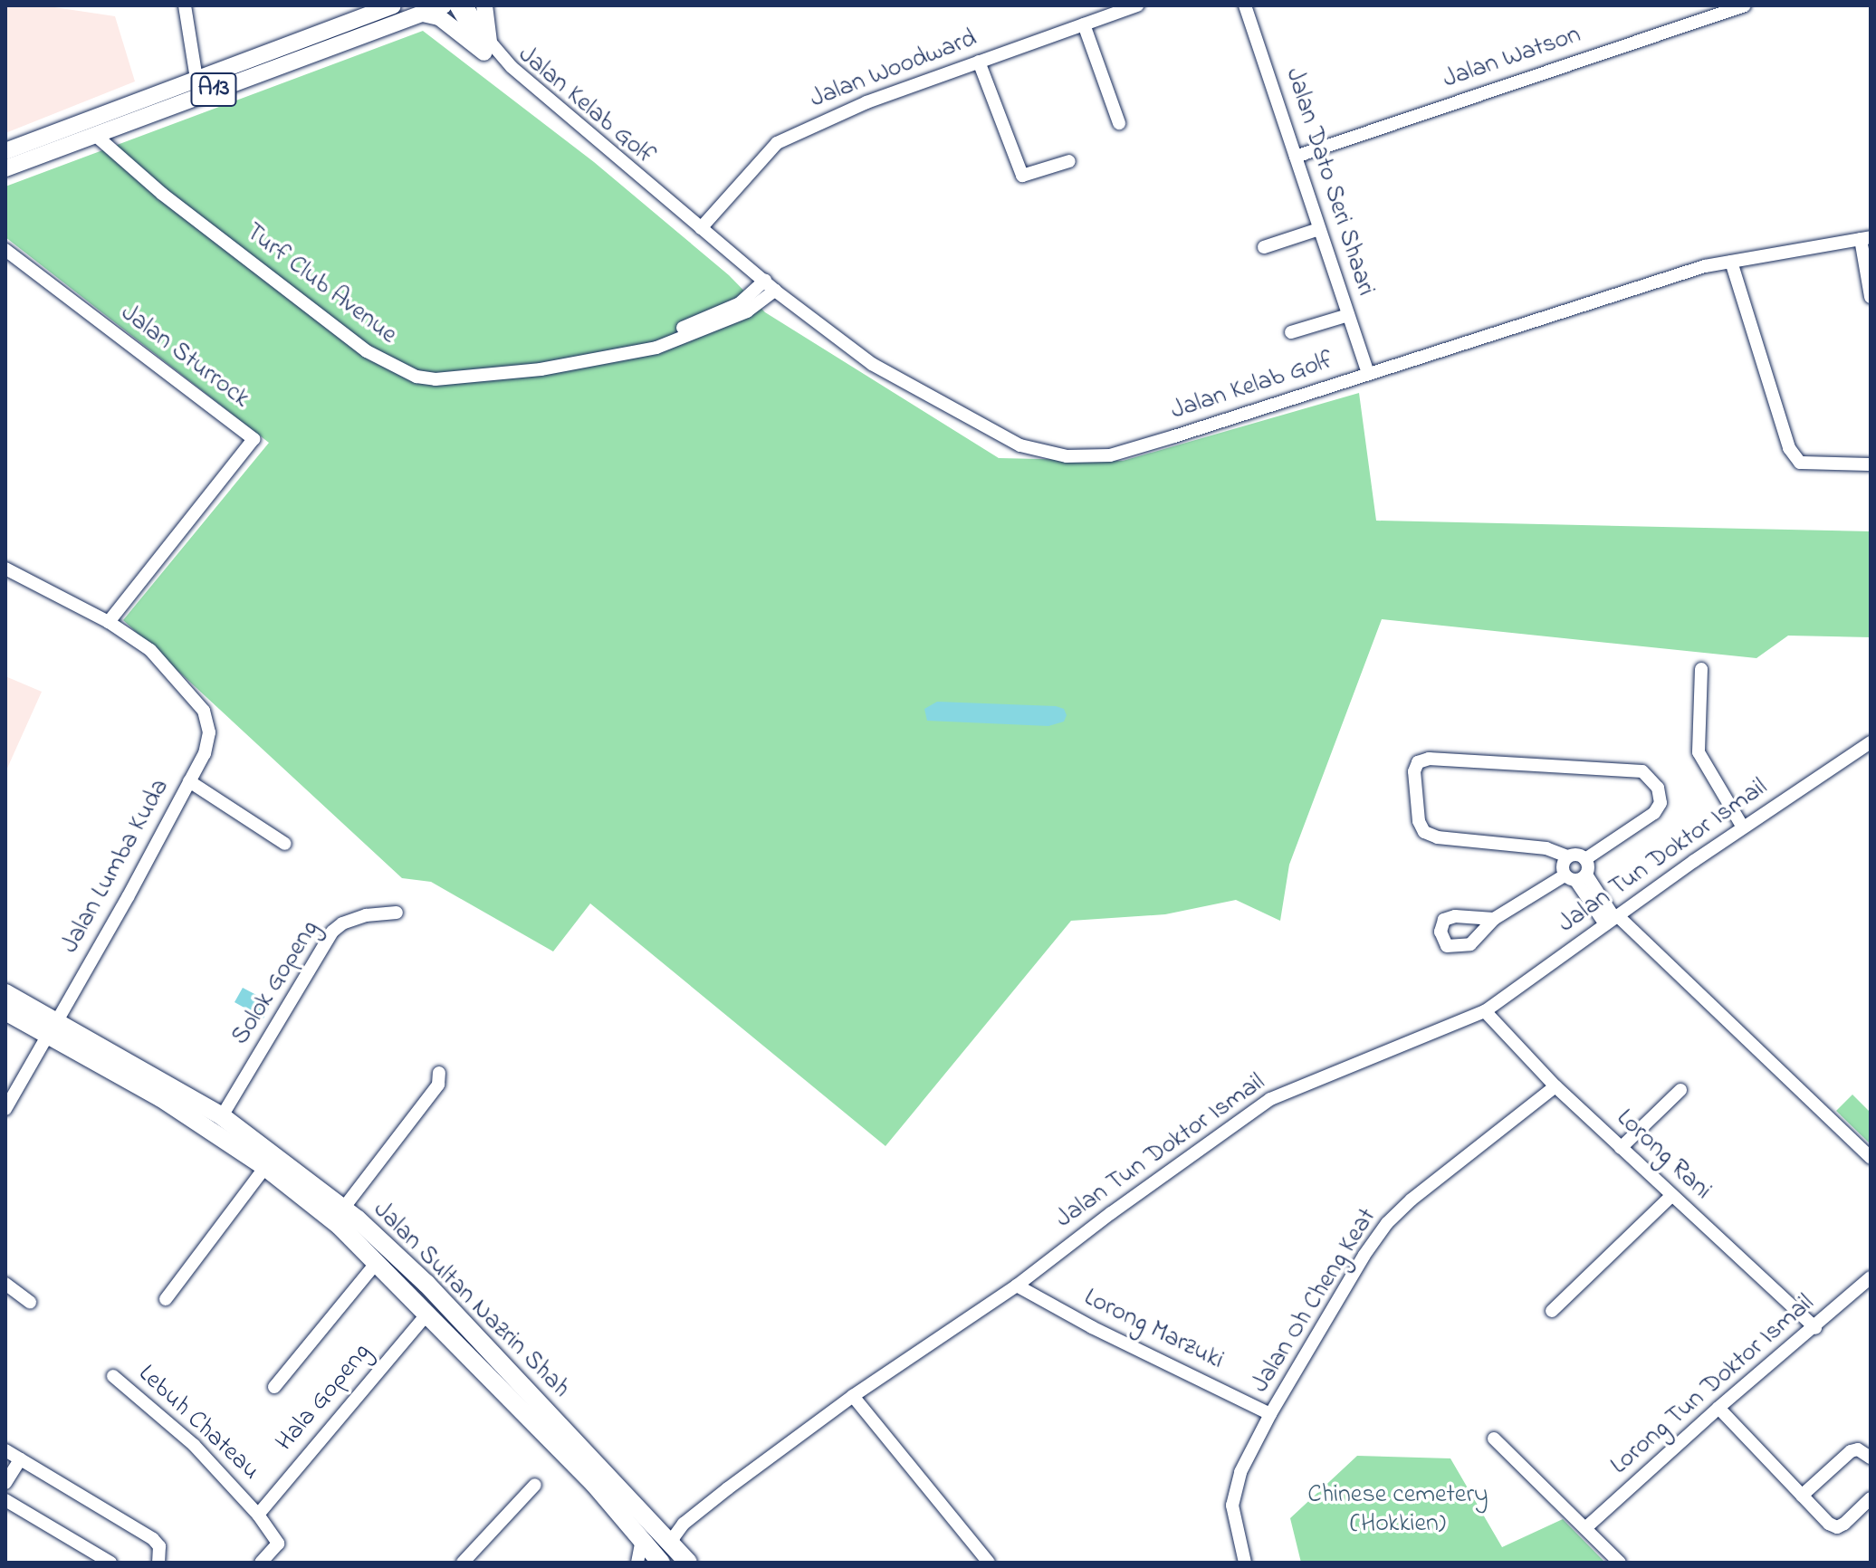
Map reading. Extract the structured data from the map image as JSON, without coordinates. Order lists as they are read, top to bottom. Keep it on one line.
{"streets":{"highway":["Jalan Sultan Nazrin Shah"],"main road":["A13"],"street":["Jalan Watson","Jalan Woodward","Jalan Kelab Golf","Jalan Dato Seri Shaari","Turf Club Avenue","Jalan Sturrock","Jalan Tun Doktor Ismail","Jalan Lumba Kuda","Solok Gopeng","Lorong Rani","Jalan Oh Cheng Keat","Lorong Marzuki","Lorong Tun Doktor Ismail","Hala Gopeng","Lebuh Chateau"]},"crossings":[["Jalan Watson","Jalan Dato Seri Shaari"],["Jalan Woodward","Jalan Kelab Golf"],["A13","Turf Club Avenue"],["Jalan Kelab Golf","Jalan Dato Seri Shaari"],["Jalan Kelab Golf","Turf Club Avenue"],["Jalan Sturrock","Jalan Lumba Kuda"],["Jalan Tun Doktor Ismail","Lorong Rani"],["Jalan Tun Doktor Ismail","Jalan Sultan Nazrin Shah"],["Jalan Tun Doktor Ismail","Lorong Marzuki"],["Jalan Lumba Kuda","Jalan Sultan Nazrin Shah"],["Solok Gopeng","Jalan Sultan Nazrin Shah"],["Lorong Rani","Jalan Oh Cheng Keat"],["Lorong Rani","Lorong Tun Doktor Ismail"],["Jalan Sultan Nazrin Shah","Hala Gopeng"],["Jalan Oh Cheng Keat","Lorong Marzuki"],["Hala Gopeng","Lebuh Chateau"]],"parks":["Chinese cemetery (Hokkien)"]}
